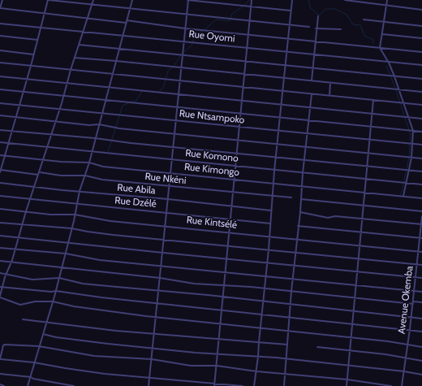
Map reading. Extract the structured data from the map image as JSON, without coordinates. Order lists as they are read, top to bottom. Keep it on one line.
{"streets":{"street":["Rue Oyomi","Rue Ntsampoko","Rue Komono","Rue Kimongo","Rue Nkéni","Rue Abila","Rue Dzélé","Rue Kintsélé","Avenue Okemba"]},"crossings":[["Rue Kintsélé","Avenue Okemba"]]}
